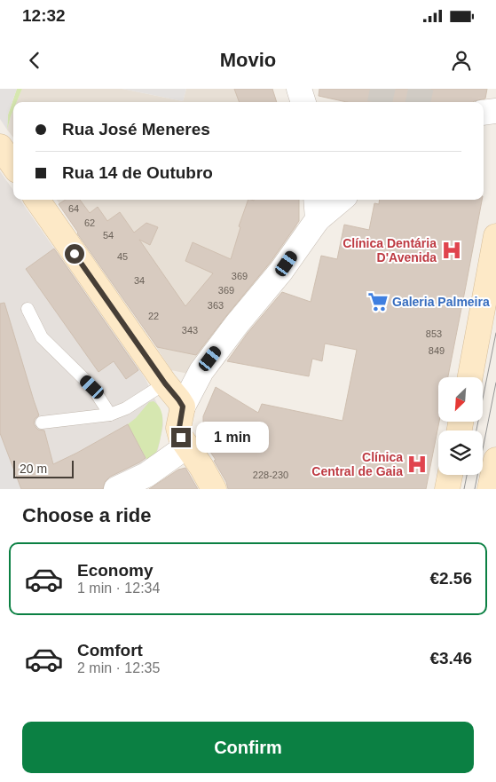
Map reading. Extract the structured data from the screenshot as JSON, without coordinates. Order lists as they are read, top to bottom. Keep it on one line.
{"places":{"hospital":["Clínica Dentária D'Avenida","Clínica Central de Gaia"],"supermarket":["Galeria Palmeira"]},"house_numbers":["64","62","54","45","369","34","369","363","22","343","853","849","228-230"],"scale_bar":"20 m","north":"bottom left","page":{"status":"12:32","header":"Movio","banner":["Rua José Meneres","Rua 14 de Outubro"],"bubble":"1 min","scale":"20 m","heading":"Choose a ride","list":[{"name":"Economy","note":"1 min · 12:34","value":"€2.56"},{"name":"Comfort","note":"2 min · 12:35","value":"€3.46"}],"buttons":"Confirm"}}
